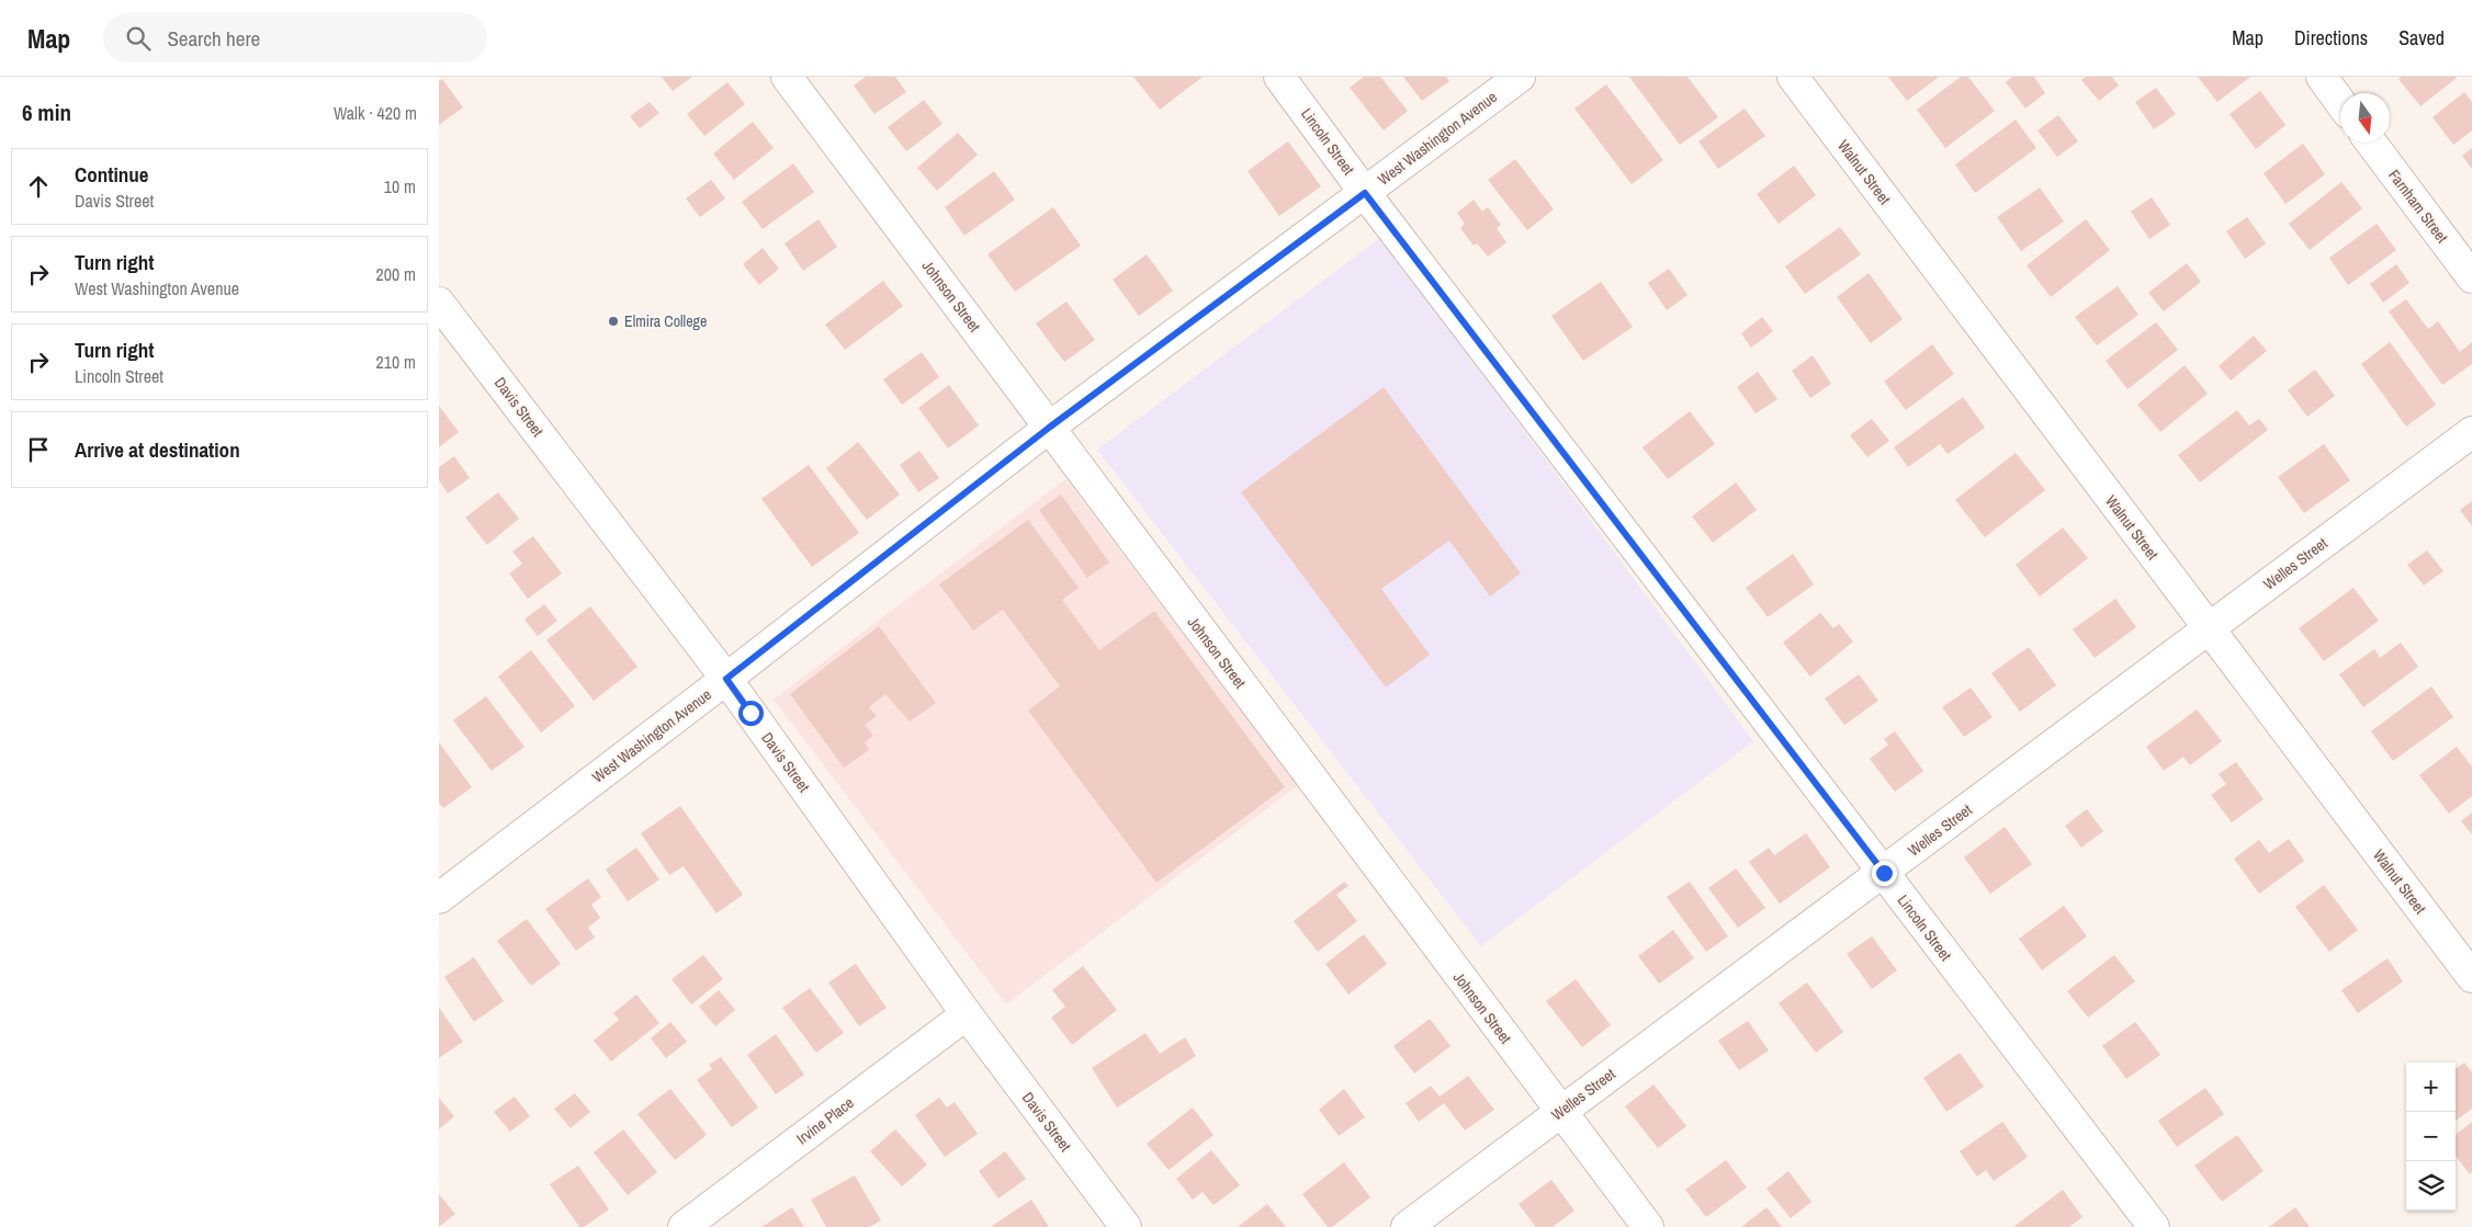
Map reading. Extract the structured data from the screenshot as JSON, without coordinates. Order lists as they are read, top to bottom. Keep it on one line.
{"streets":{"street":["West Washington Avenue","Lincoln Street","Walnut Street","Farnham Street","Johnson Street","Davis Street","Welles Street","Irvine Place"]},"crossings":[["West Washington Avenue","Lincoln Street"],["West Washington Avenue","Johnson Street"],["West Washington Avenue","Davis Street"],["Lincoln Street","Welles Street"],["Walnut Street","Welles Street"],["Johnson Street","Welles Street"],["Davis Street","Irvine Place"]],"places":["Elmira College"],"north":"bottom","page":{"header":"Map","search":"Search here","nav":["Map","Directions","Saved"],"heading":["6 min","Walk · 420 m"],"list":[["Continue","Davis Street","10 m"],["Turn right","West Washington Avenue","200 m"],["Turn right","Lincoln Street","210 m"],"Arrive at destination"],"map_buttons":["+","−"]}}
